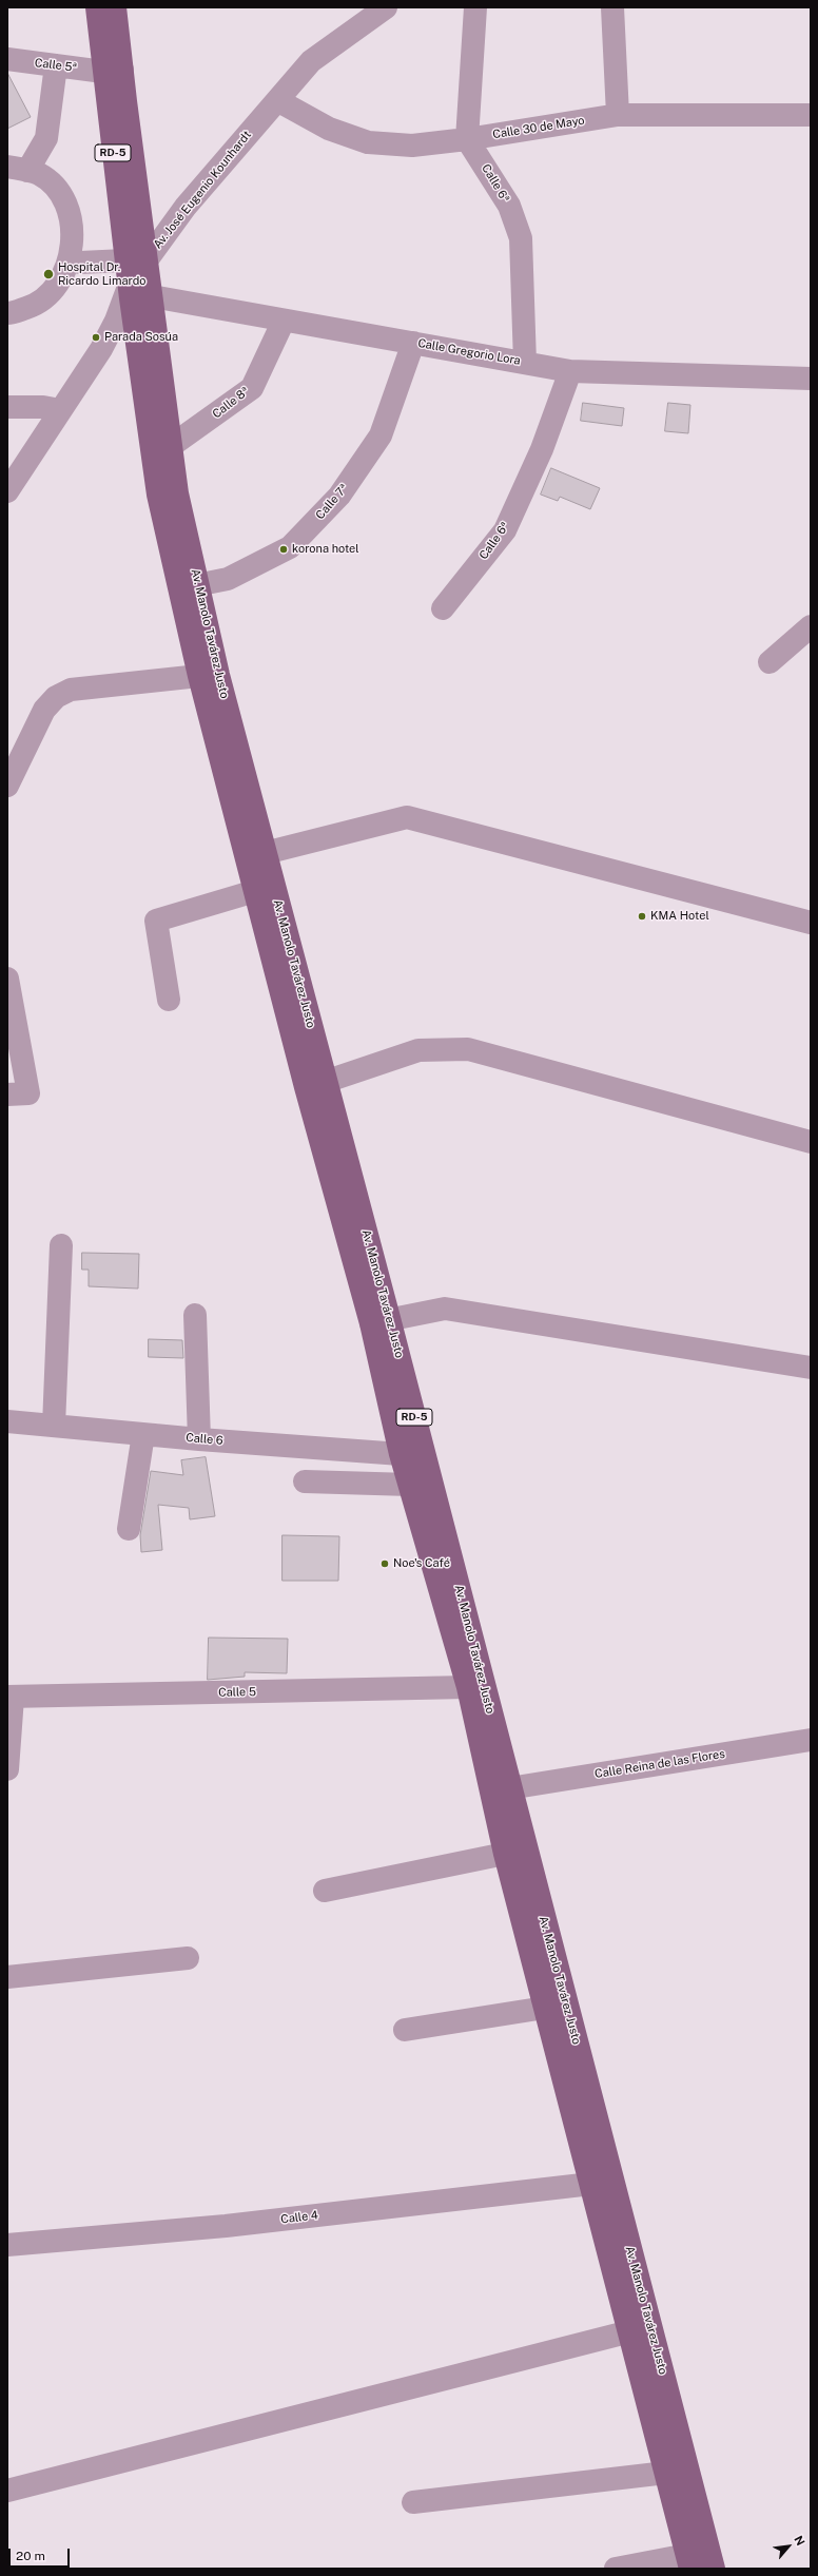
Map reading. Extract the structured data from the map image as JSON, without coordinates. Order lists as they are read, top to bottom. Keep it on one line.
{"streets":{"main road":["RD-5","Av. Manolo Tavárez Justo"],"street":["Calle 5ª","Calle 30 de Mayo","Calle 6ª","Av. José Eugenio Kounhardt","Calle Gregorio Lora","Calle 8ª","Calle 7ª","Calle 6","Calle 5","Calle Reina de las Flores","Calle 4"]},"crossings":[["Calle 5ª","Av. Manolo Tavárez Justo"],["Calle 30 de Mayo","Calle 6ª"],["Calle 30 de Mayo","Av. José Eugenio Kounhardt"],["Calle 6ª","Calle Gregorio Lora"],["Av. José Eugenio Kounhardt","Av. Manolo Tavárez Justo"],["Calle Gregorio Lora","Calle 8ª"],["Calle Gregorio Lora","Calle 7ª"],["Calle Gregorio Lora","Av. Manolo Tavárez Justo"],["Calle 8ª","Av. Manolo Tavárez Justo"],["Calle 7ª","Av. Manolo Tavárez Justo"],["Av. Manolo Tavárez Justo","Calle 6"],["Av. Manolo Tavárez Justo","Calle 5"],["Av. Manolo Tavárez Justo","Calle Reina de las Flores"],["Av. Manolo Tavárez Justo","Calle 4"]],"places":["Hospital Dr. Ricardo Limardo","Parada Sosúa","korona hotel","KMA Hotel","Noe's Café"],"scale_bar":"20 m","north":"top right"}
